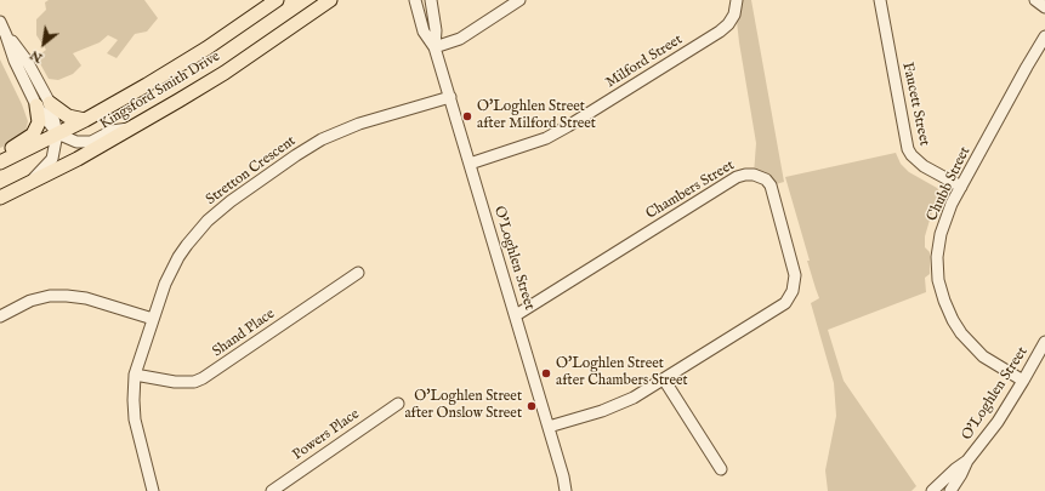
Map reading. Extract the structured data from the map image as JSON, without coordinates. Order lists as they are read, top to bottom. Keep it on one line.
{"streets":{"main road":["Kingsford Smith Drive"],"street":["Milford Street","Faucett Street","Stretton Crescent","Chubb Street","Chambers Street","O'Loghlen Street","Shand Place","Powers Place"]},"crossings":[["Milford Street","O'Loghlen Street"],["Faucett Street","Chubb Street"],["Stretton Crescent","O'Loghlen Street"],["Stretton Crescent","Shand Place"],["Chubb Street","O'Loghlen Street"],["Chambers Street","O'Loghlen Street"]],"places":["O'Loghlen Street after Milford Street","O'Loghlen Street after Chambers Street","O'Loghlen Street after Onslow Street"],"north":"bottom left"}
